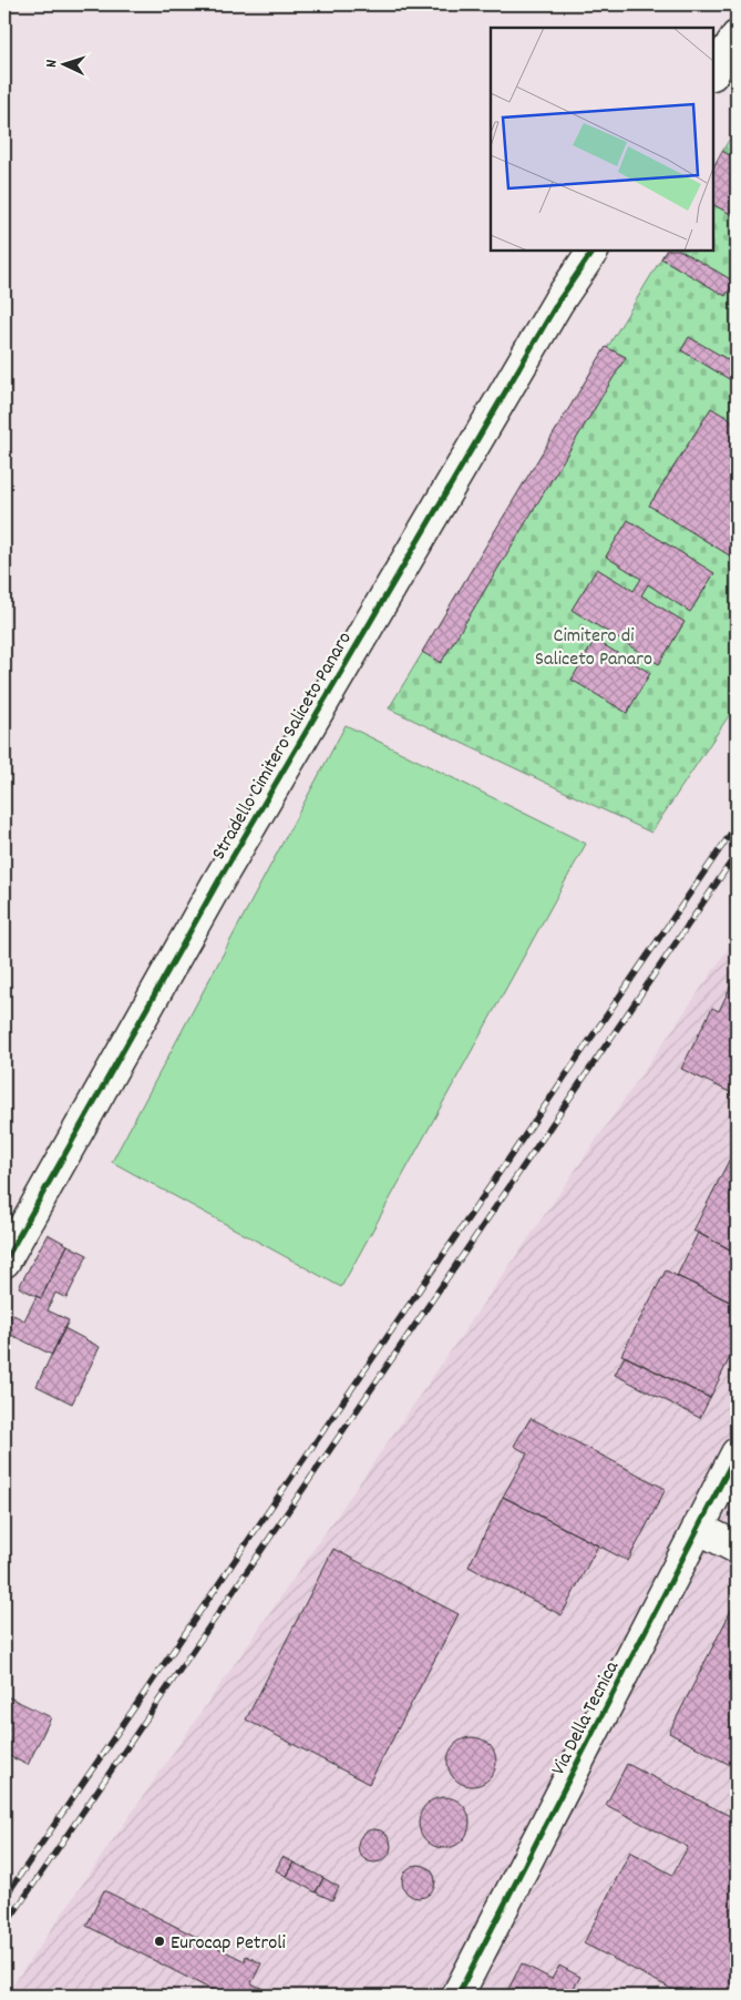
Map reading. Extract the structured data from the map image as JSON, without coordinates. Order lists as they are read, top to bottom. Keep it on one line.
{"streets":{"street":["Stradello Cimitero Saliceto Panaro","Via Della Tecnica"]},"parks":["Cimitero di Saliceto Panaro"],"places":["Eurocap Petroli"],"north":"left"}
